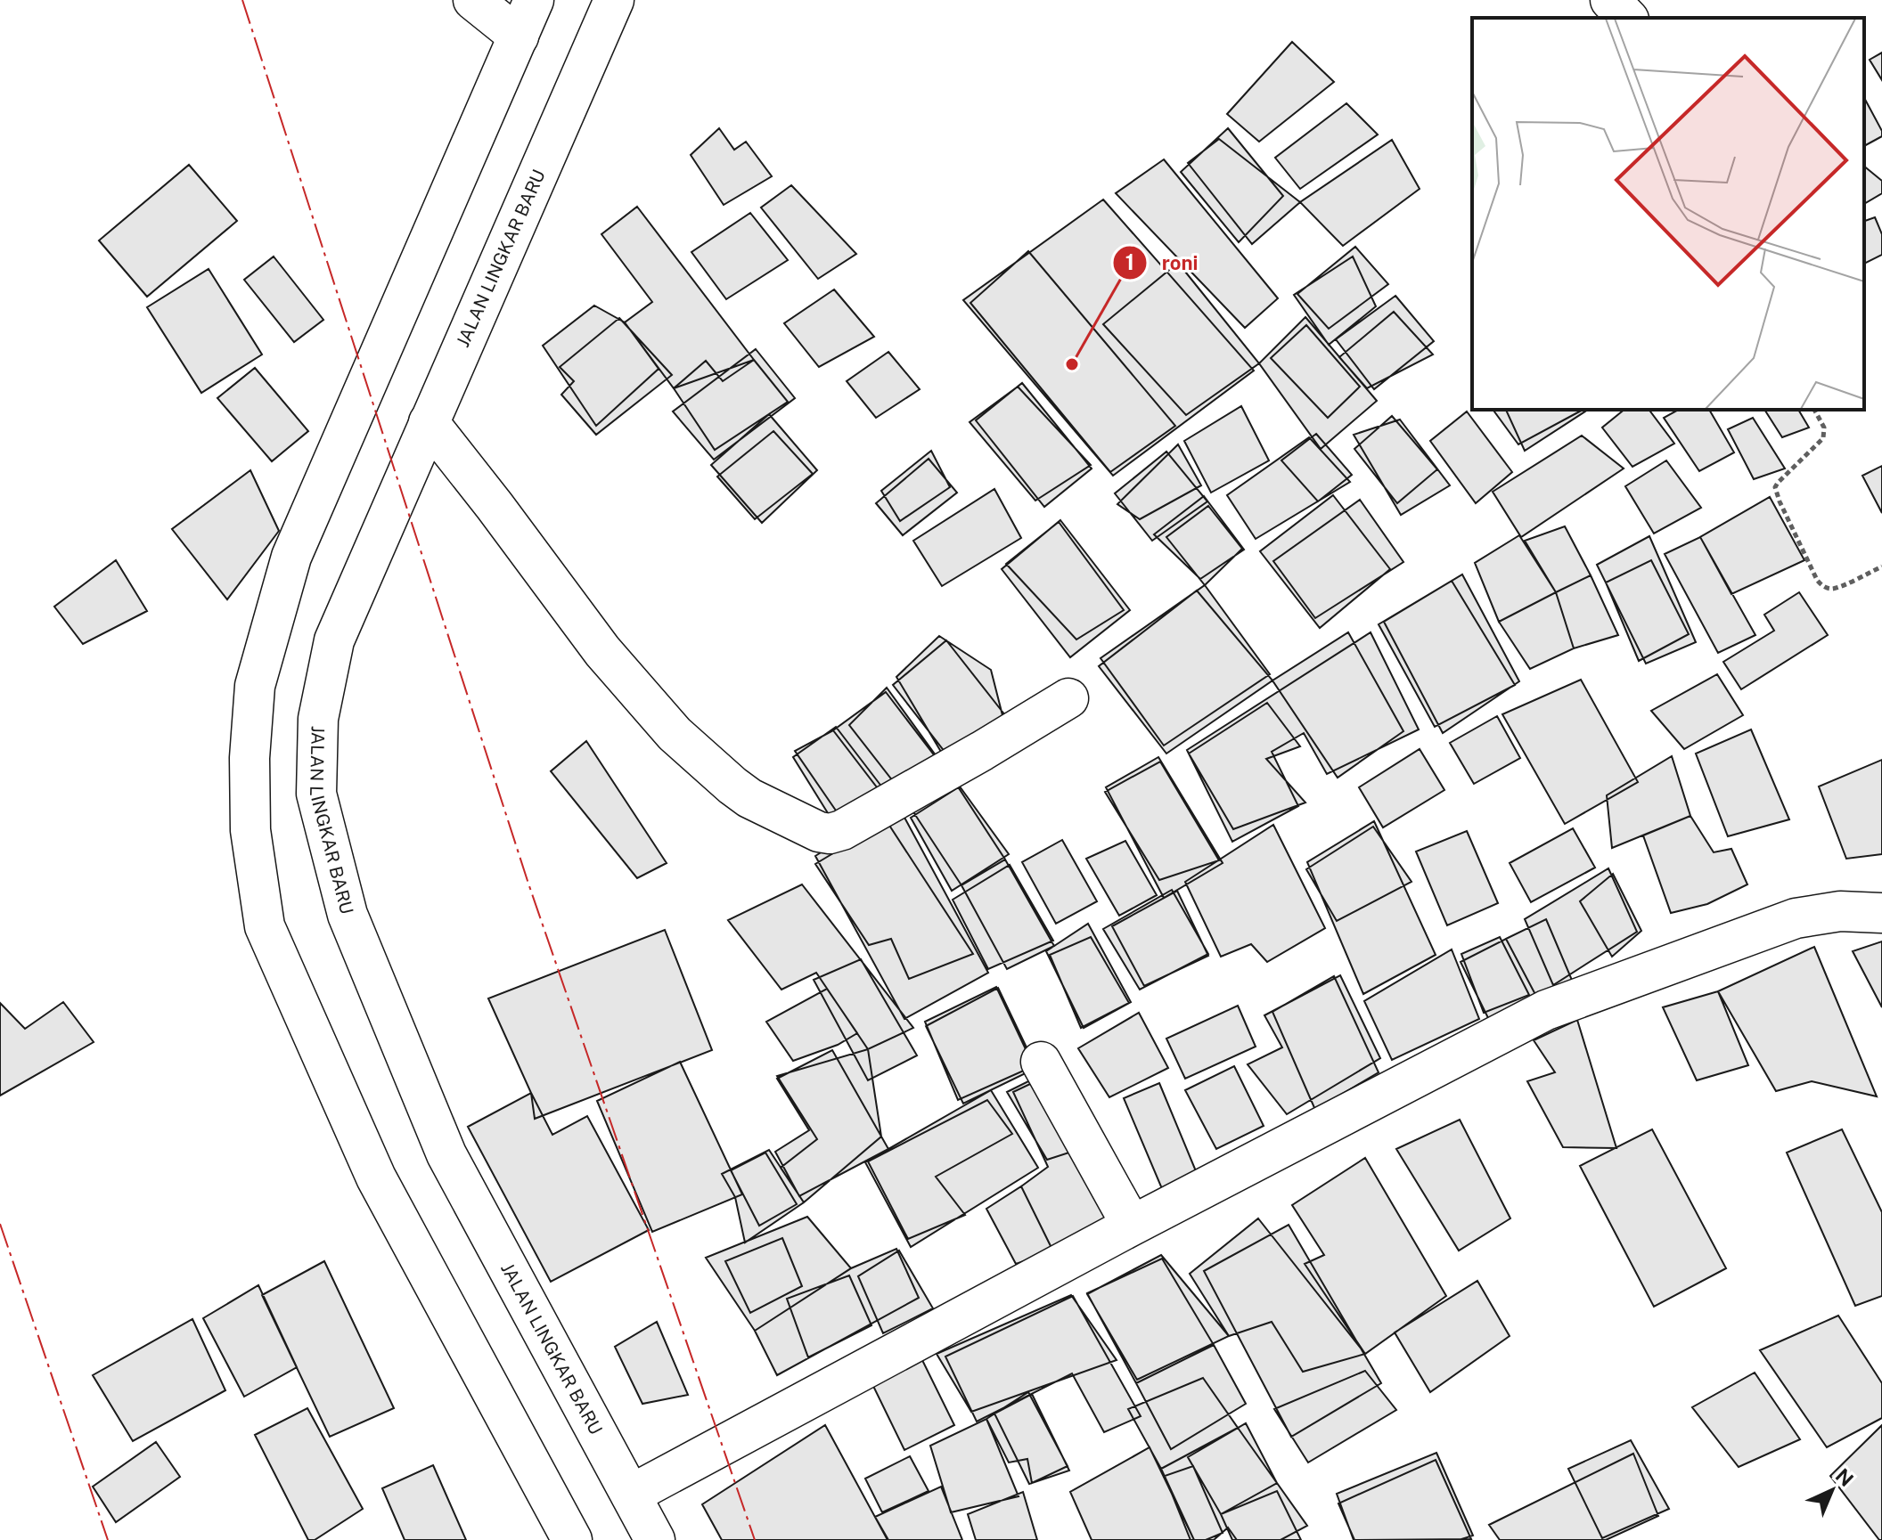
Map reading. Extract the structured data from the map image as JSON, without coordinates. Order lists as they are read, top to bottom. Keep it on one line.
{"streets":{"main road":["JALAN LINGKAR BARU"]},"places":["roni"],"north":"top right"}
